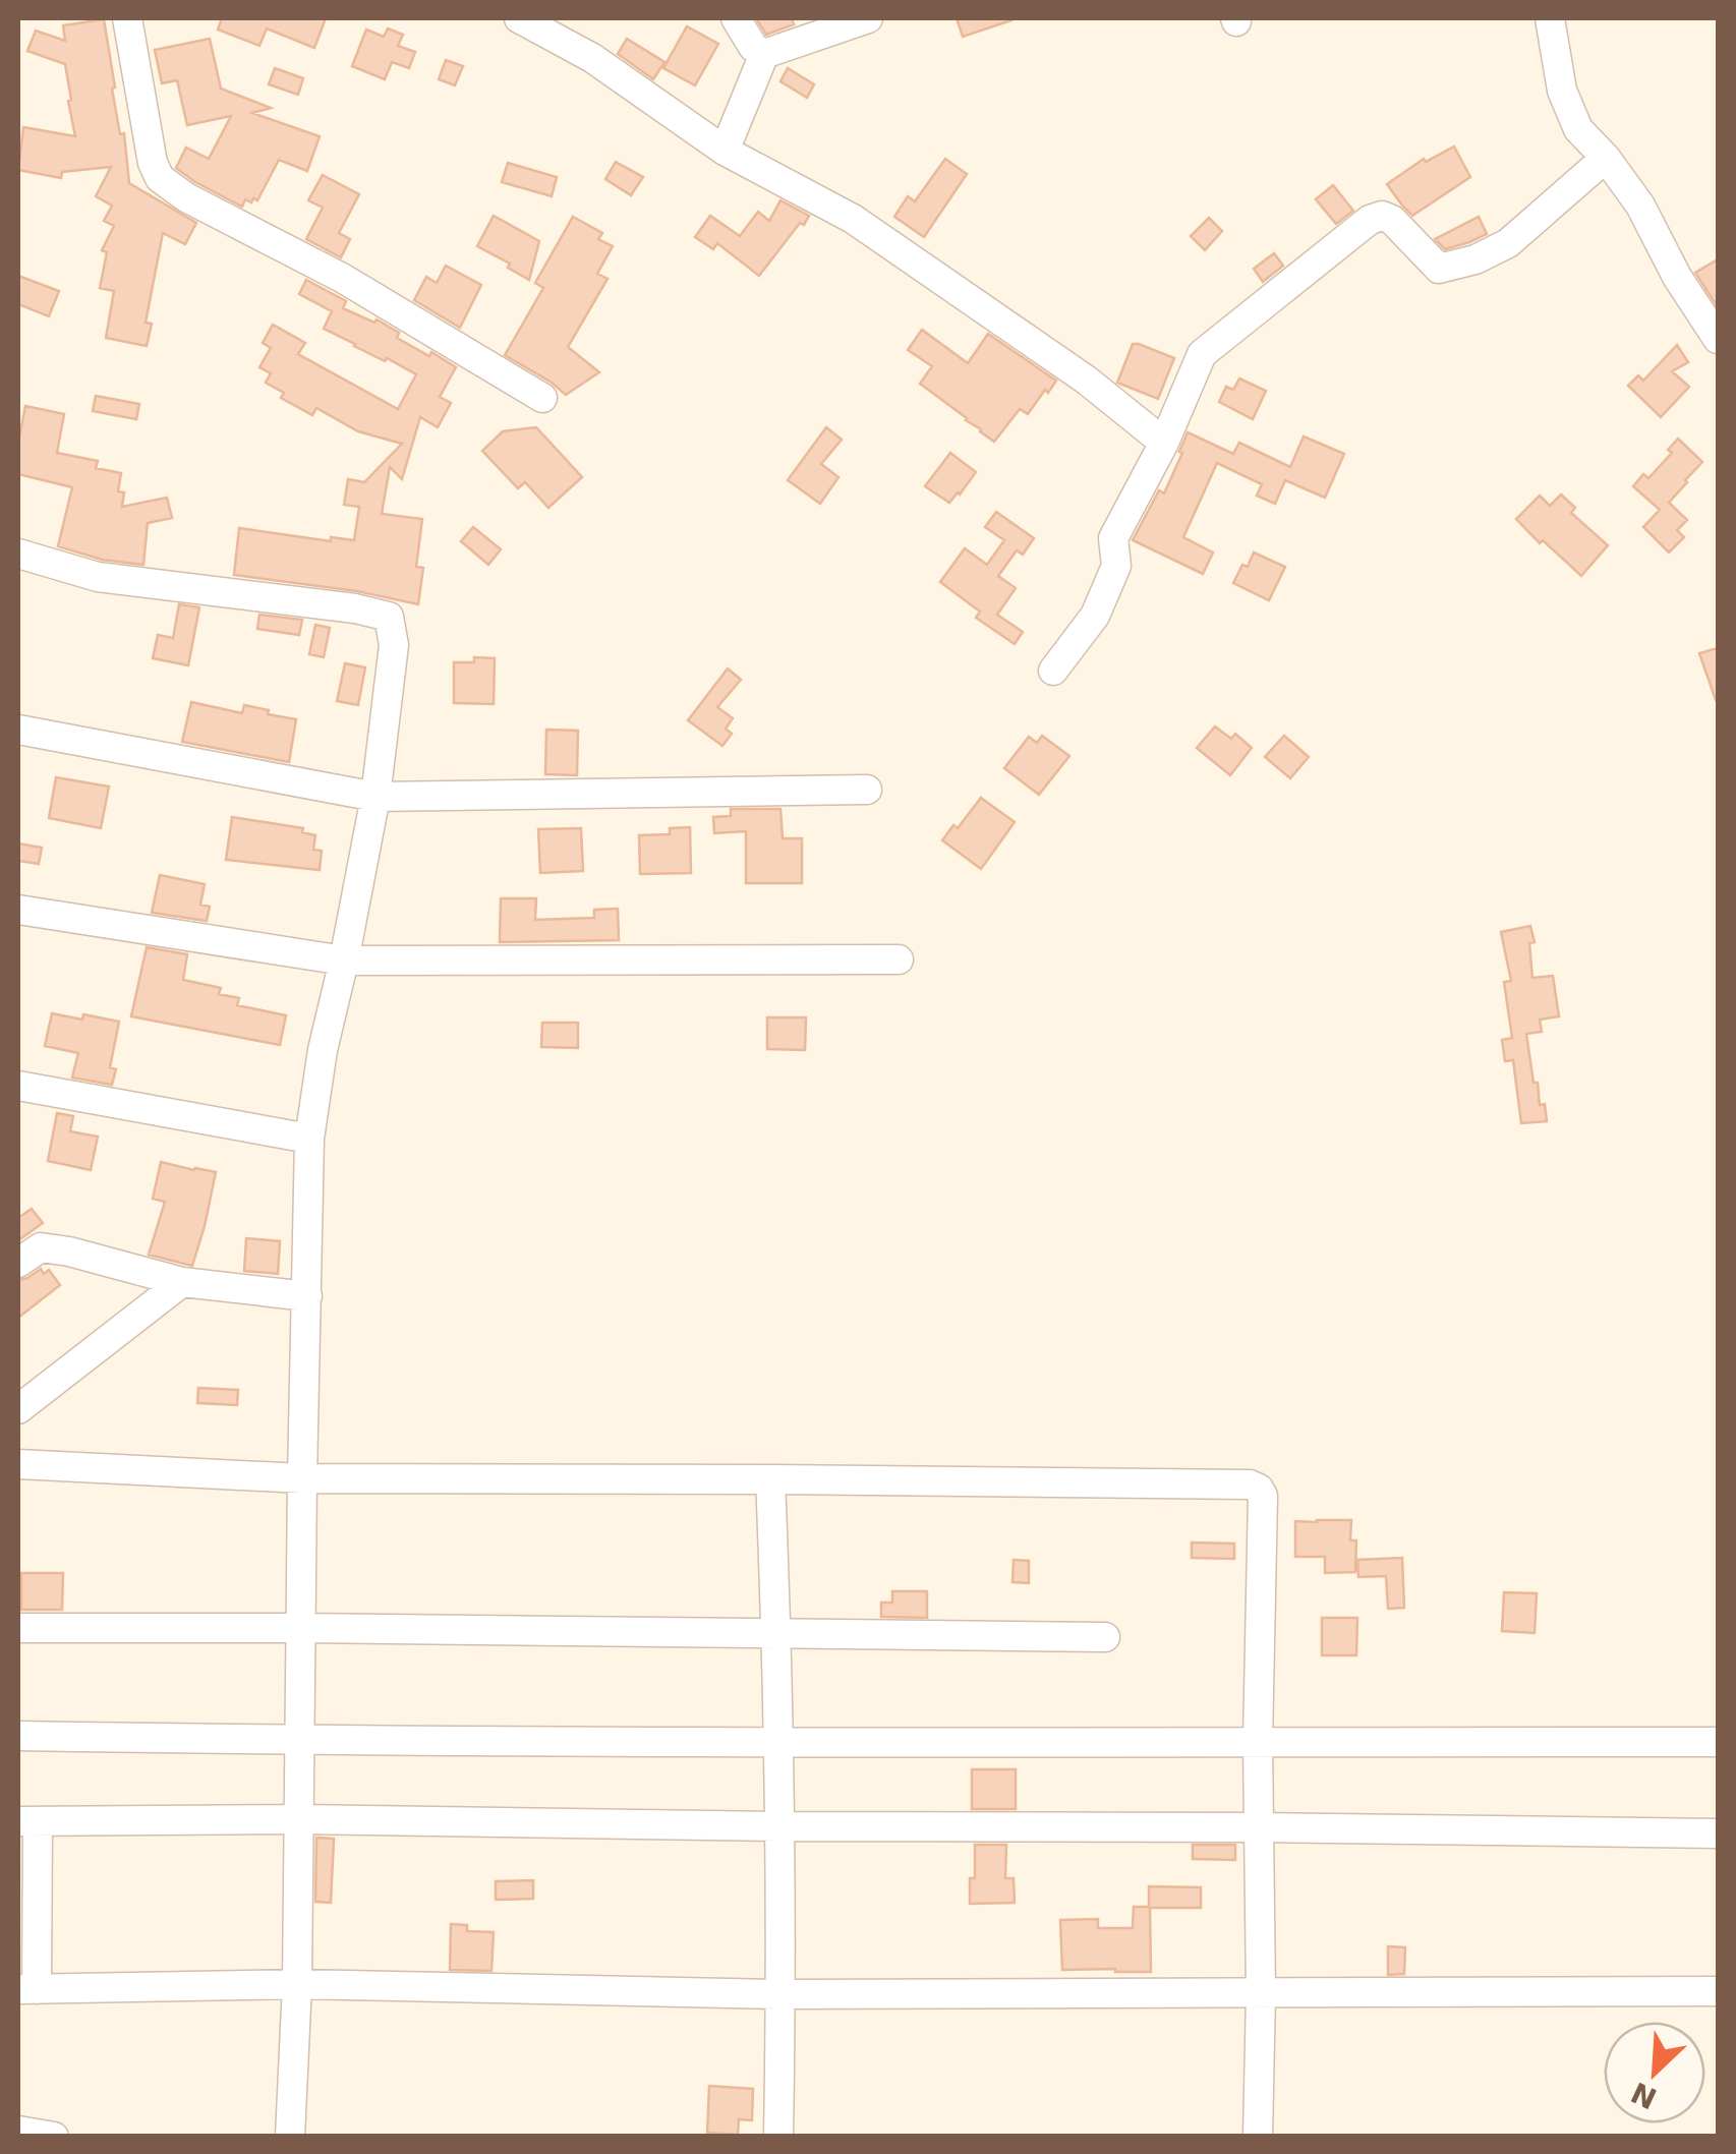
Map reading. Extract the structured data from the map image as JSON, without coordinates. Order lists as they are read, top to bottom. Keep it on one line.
{"north":"bottom left"}
